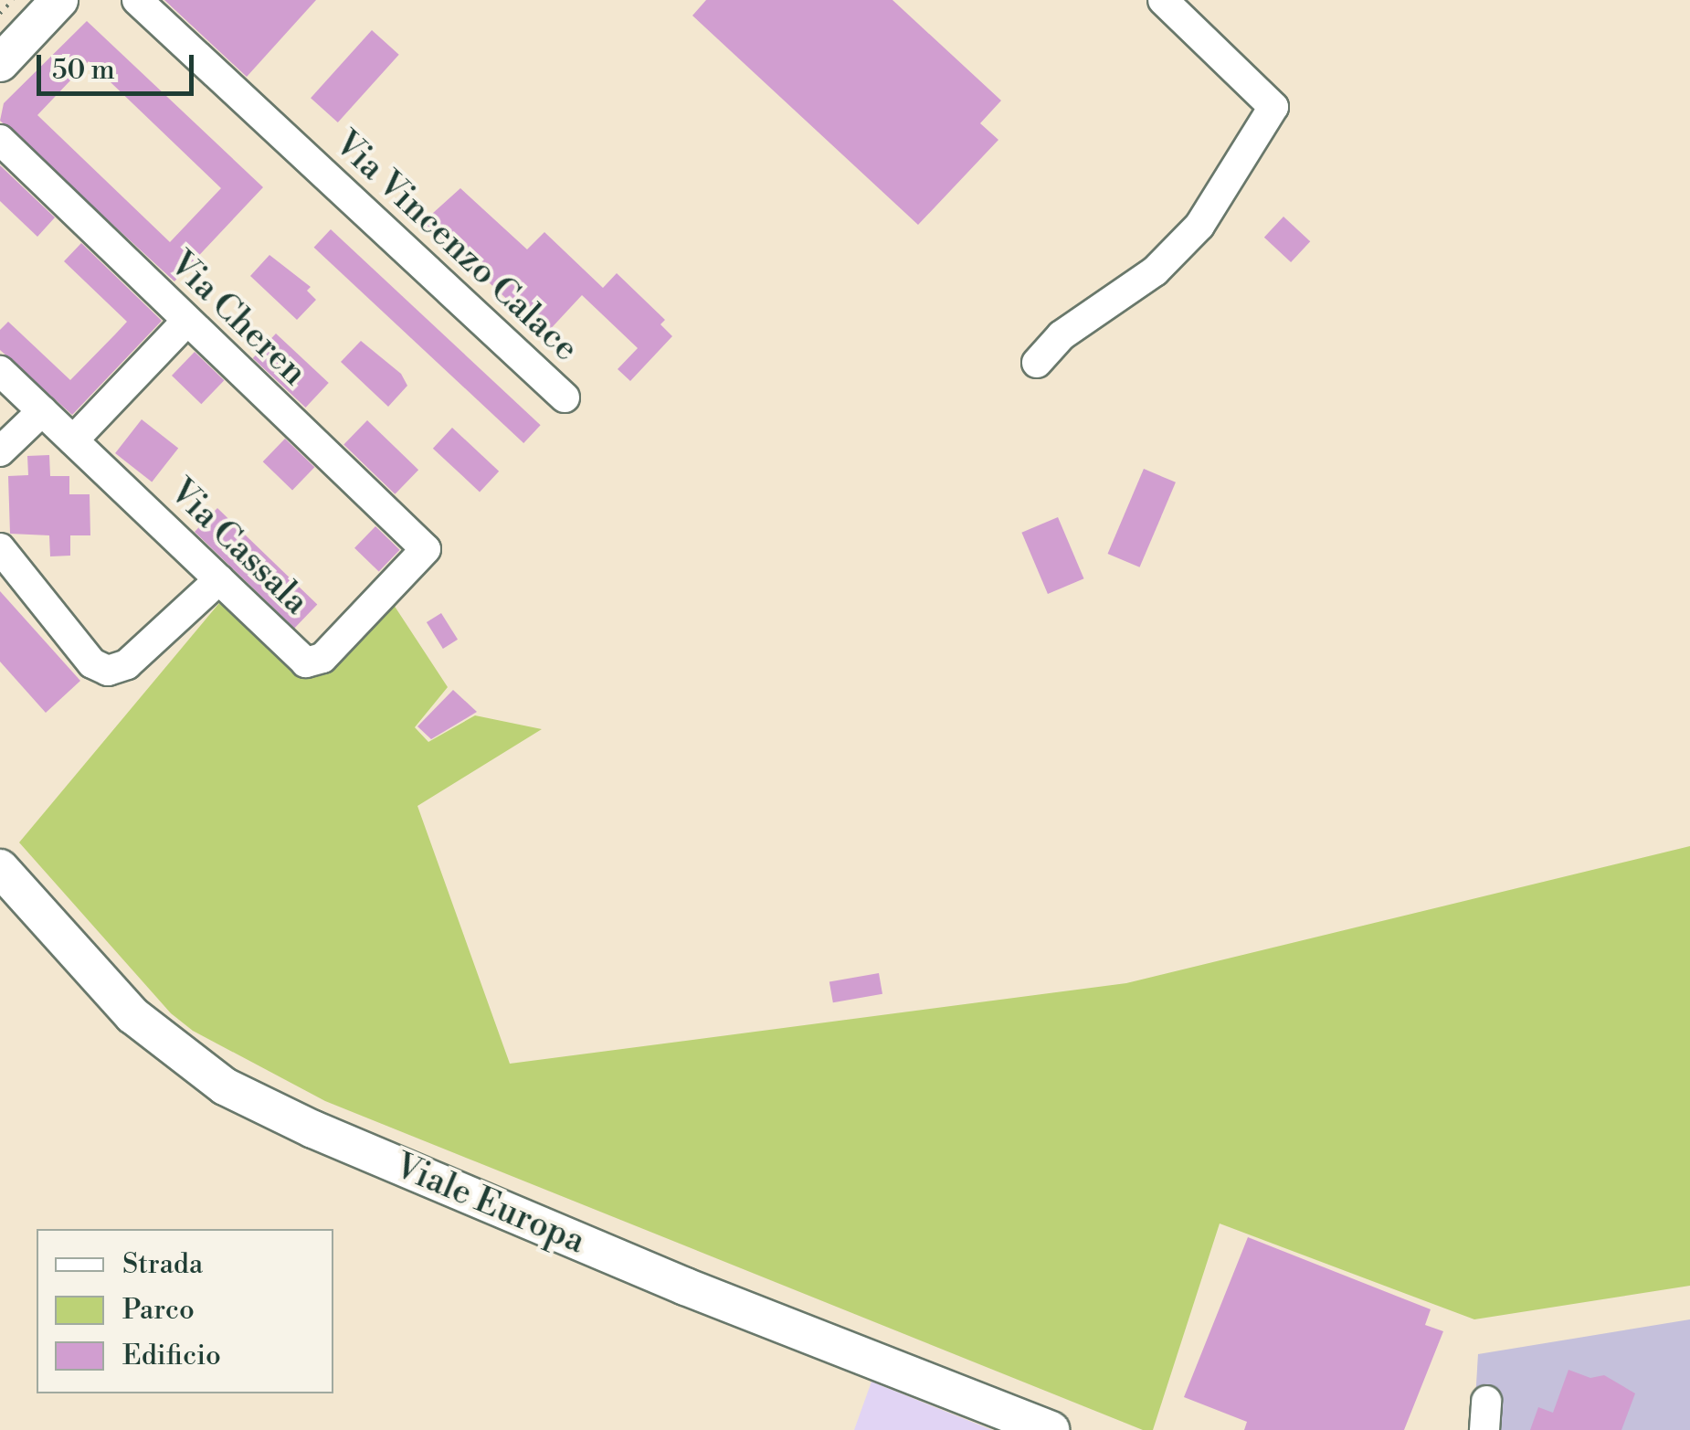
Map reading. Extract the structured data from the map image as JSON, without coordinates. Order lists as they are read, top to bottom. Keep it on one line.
{"streets":{"main road":["Viale Europa"],"street":["Via Vincenzo Calace","Via Cheren","Via Cassala"]},"crossings":[["Via Cheren","Via Cassala"]],"legend":["Strada","Parco","Edificio"],"scale_bar":"50 m"}
